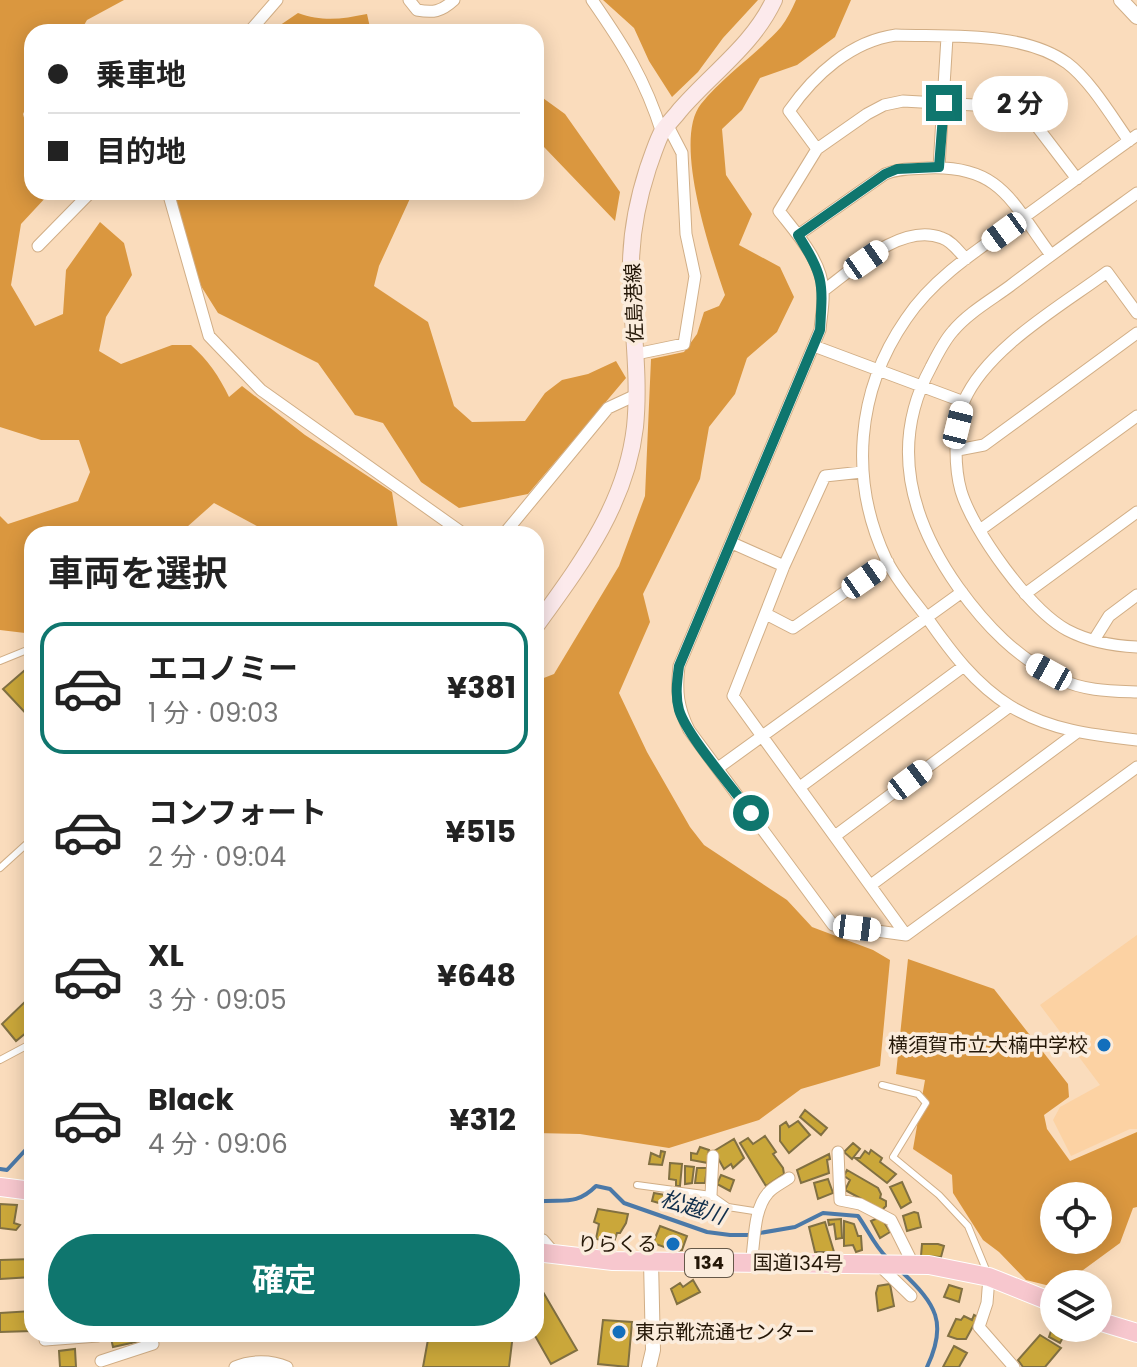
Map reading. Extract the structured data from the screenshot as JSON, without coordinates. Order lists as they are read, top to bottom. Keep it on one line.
{"streets":{"highway":["134","国道134号"],"main road":["佐島港線"]},"water":["松越川"],"places":["横須賀市立大楠中学校","りらくる","東京靴流通センター"],"page":{"banner":["乗車地","目的地"],"bubble":"2 分","heading":"車両を選択","list":[{"name":"エコノミー","note":"1 分 · 09:03","value":"¥381"},{"name":"コンフォート","note":"2 分 · 09:04","value":"¥515"},{"name":"XL","note":"3 分 · 09:05","value":"¥648"},{"name":"Black","note":"4 分 · 09:06","value":"¥312"}],"buttons":"確定"}}
